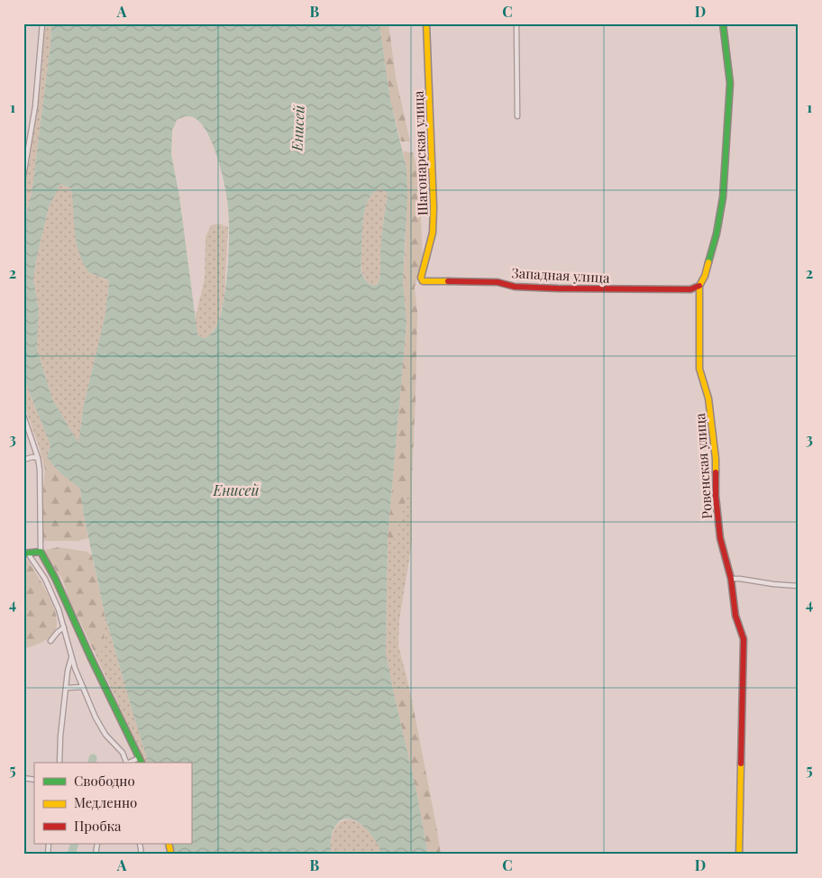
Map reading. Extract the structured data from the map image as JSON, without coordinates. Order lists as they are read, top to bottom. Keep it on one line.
{"streets":{"street":["Шагонарская улица","Западная улица","Ровенская улица"]},"crossings":[["Шагонарская улица","Западная улица"],["Западная улица","Ровенская улица"]],"water":["Енисей"],"legend":["Свободно","Медленно","Пробка"],"grid":{"columns":["A","B","C","D"],"rows":["1","2","3","4","5"]}}
